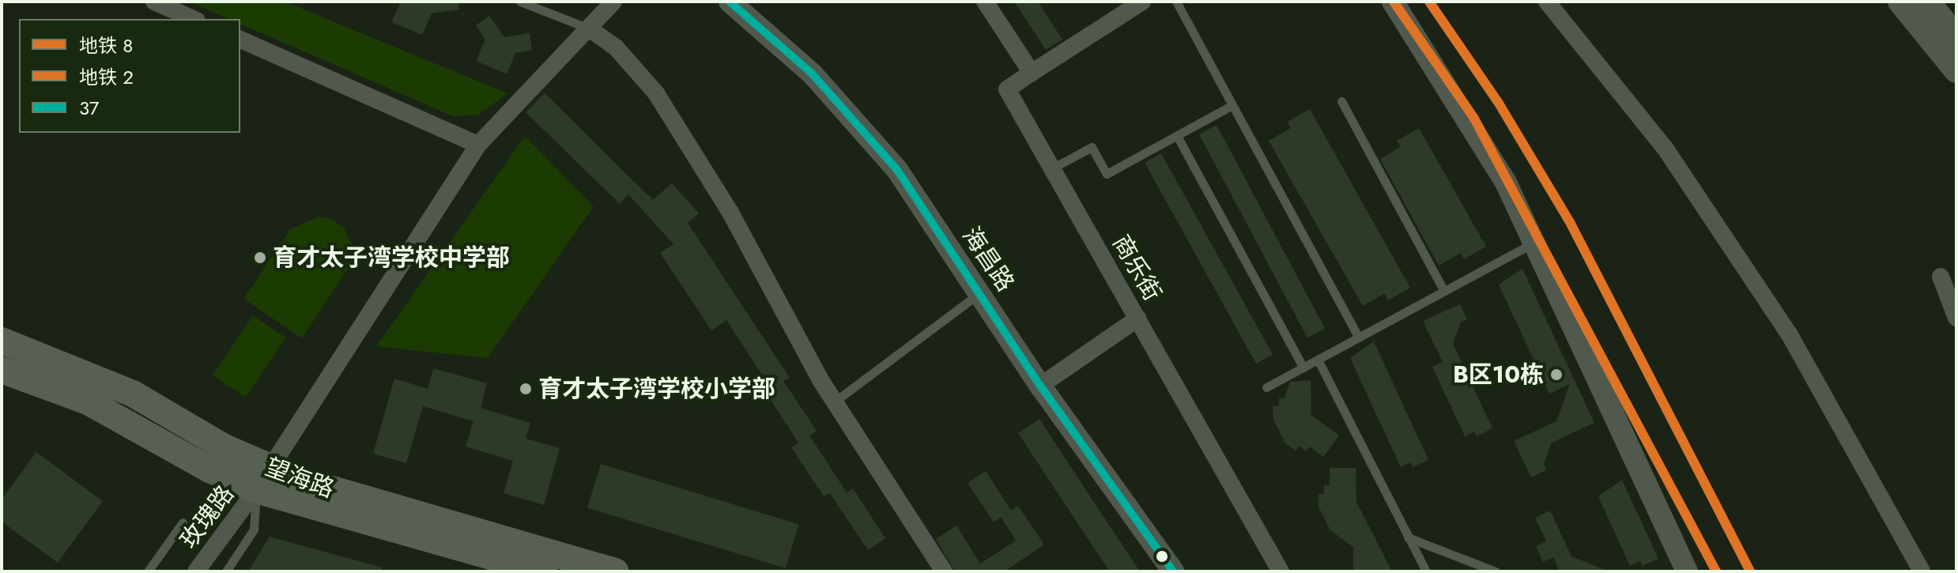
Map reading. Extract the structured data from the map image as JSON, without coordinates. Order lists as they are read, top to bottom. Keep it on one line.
{"streets":{"main road":["望海路"],"street":["海昌路","商乐街","玫瑰路"]},"crossings":[["望海路","玫瑰路"]],"places":["育才太子湾学校中学部","B区10栋","育才太子湾学校小学部"],"lines":["metro line 8","metro line 2","transit line 37"],"legend":["地铁 8","地铁 2","37"]}
